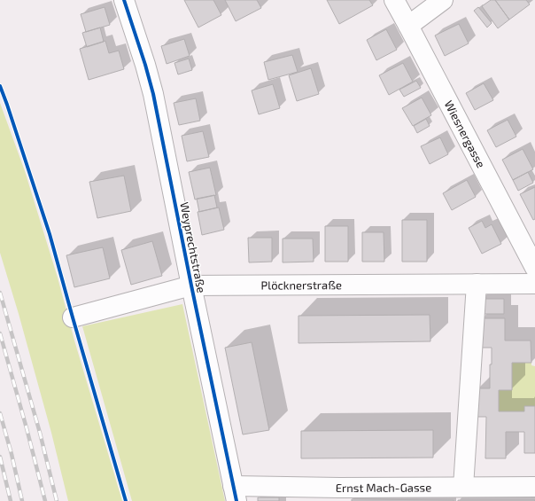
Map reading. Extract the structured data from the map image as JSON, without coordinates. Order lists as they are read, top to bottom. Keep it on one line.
{"streets":{"street":["Wiesnergasse","Weyprechtstraße","Plöcknerstraße","Ernst Mach-Gasse"]},"crossings":[["Weyprechtstraße","Plöcknerstraße"],["Weyprechtstraße","Ernst Mach-Gasse"]]}
